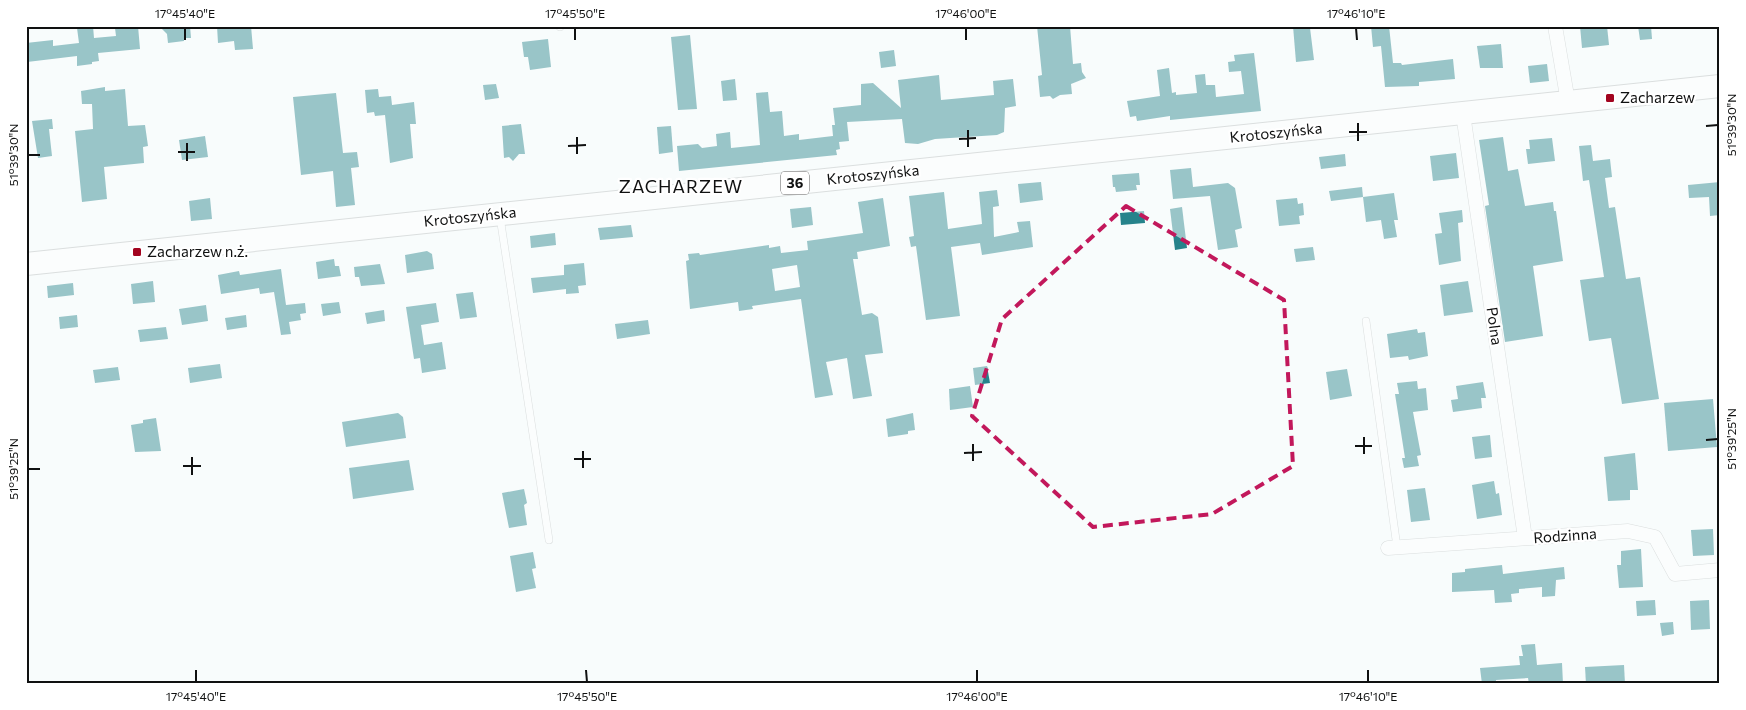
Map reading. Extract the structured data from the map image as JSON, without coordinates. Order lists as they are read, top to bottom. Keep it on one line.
{"streets":{"main road":["Krotoszyńska","36"],"street":["Polna","Rodzinna"]},"crossings":[["Krotoszyńska","Polna"],["Polna","Rodzinna"]],"districts":["ZACHARZEW"],"places":{"transit":["Zacharzew","Zacharzew n.ż."]},"coordinates":["17°45'40\"E","17°45'50\"E","17°46'00\"E","17°46'10\"E","51°39'30\"N","51°39'25\"N"]}
